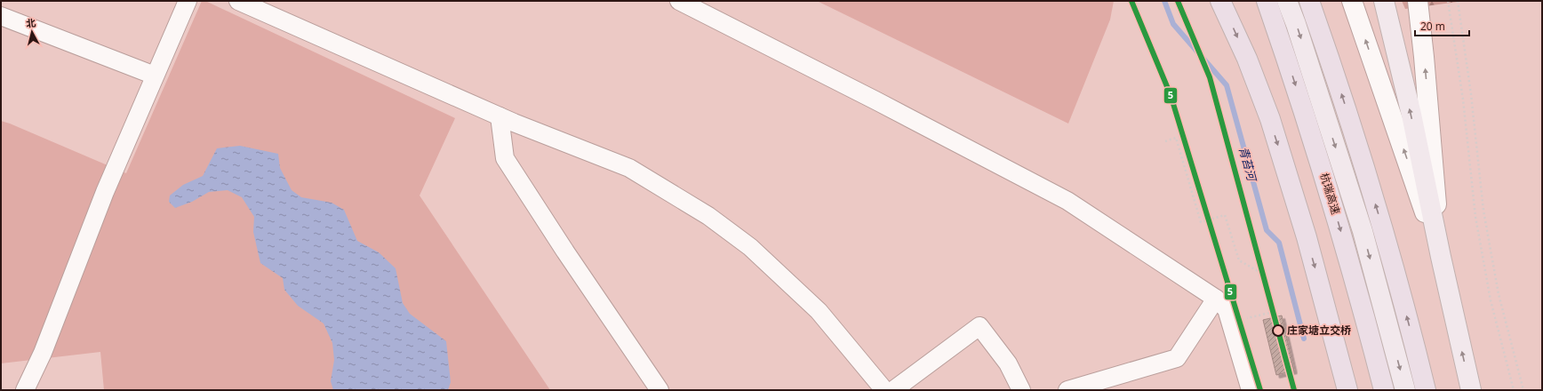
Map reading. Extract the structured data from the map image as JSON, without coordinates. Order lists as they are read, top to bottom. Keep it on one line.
{"streets":{"highway":["杭瑞高速"]},"water":["青苔河"],"places":["庄家塘立交桥"],"lines":["transit line 5"],"scale_bar":"20 m","north":"top"}
